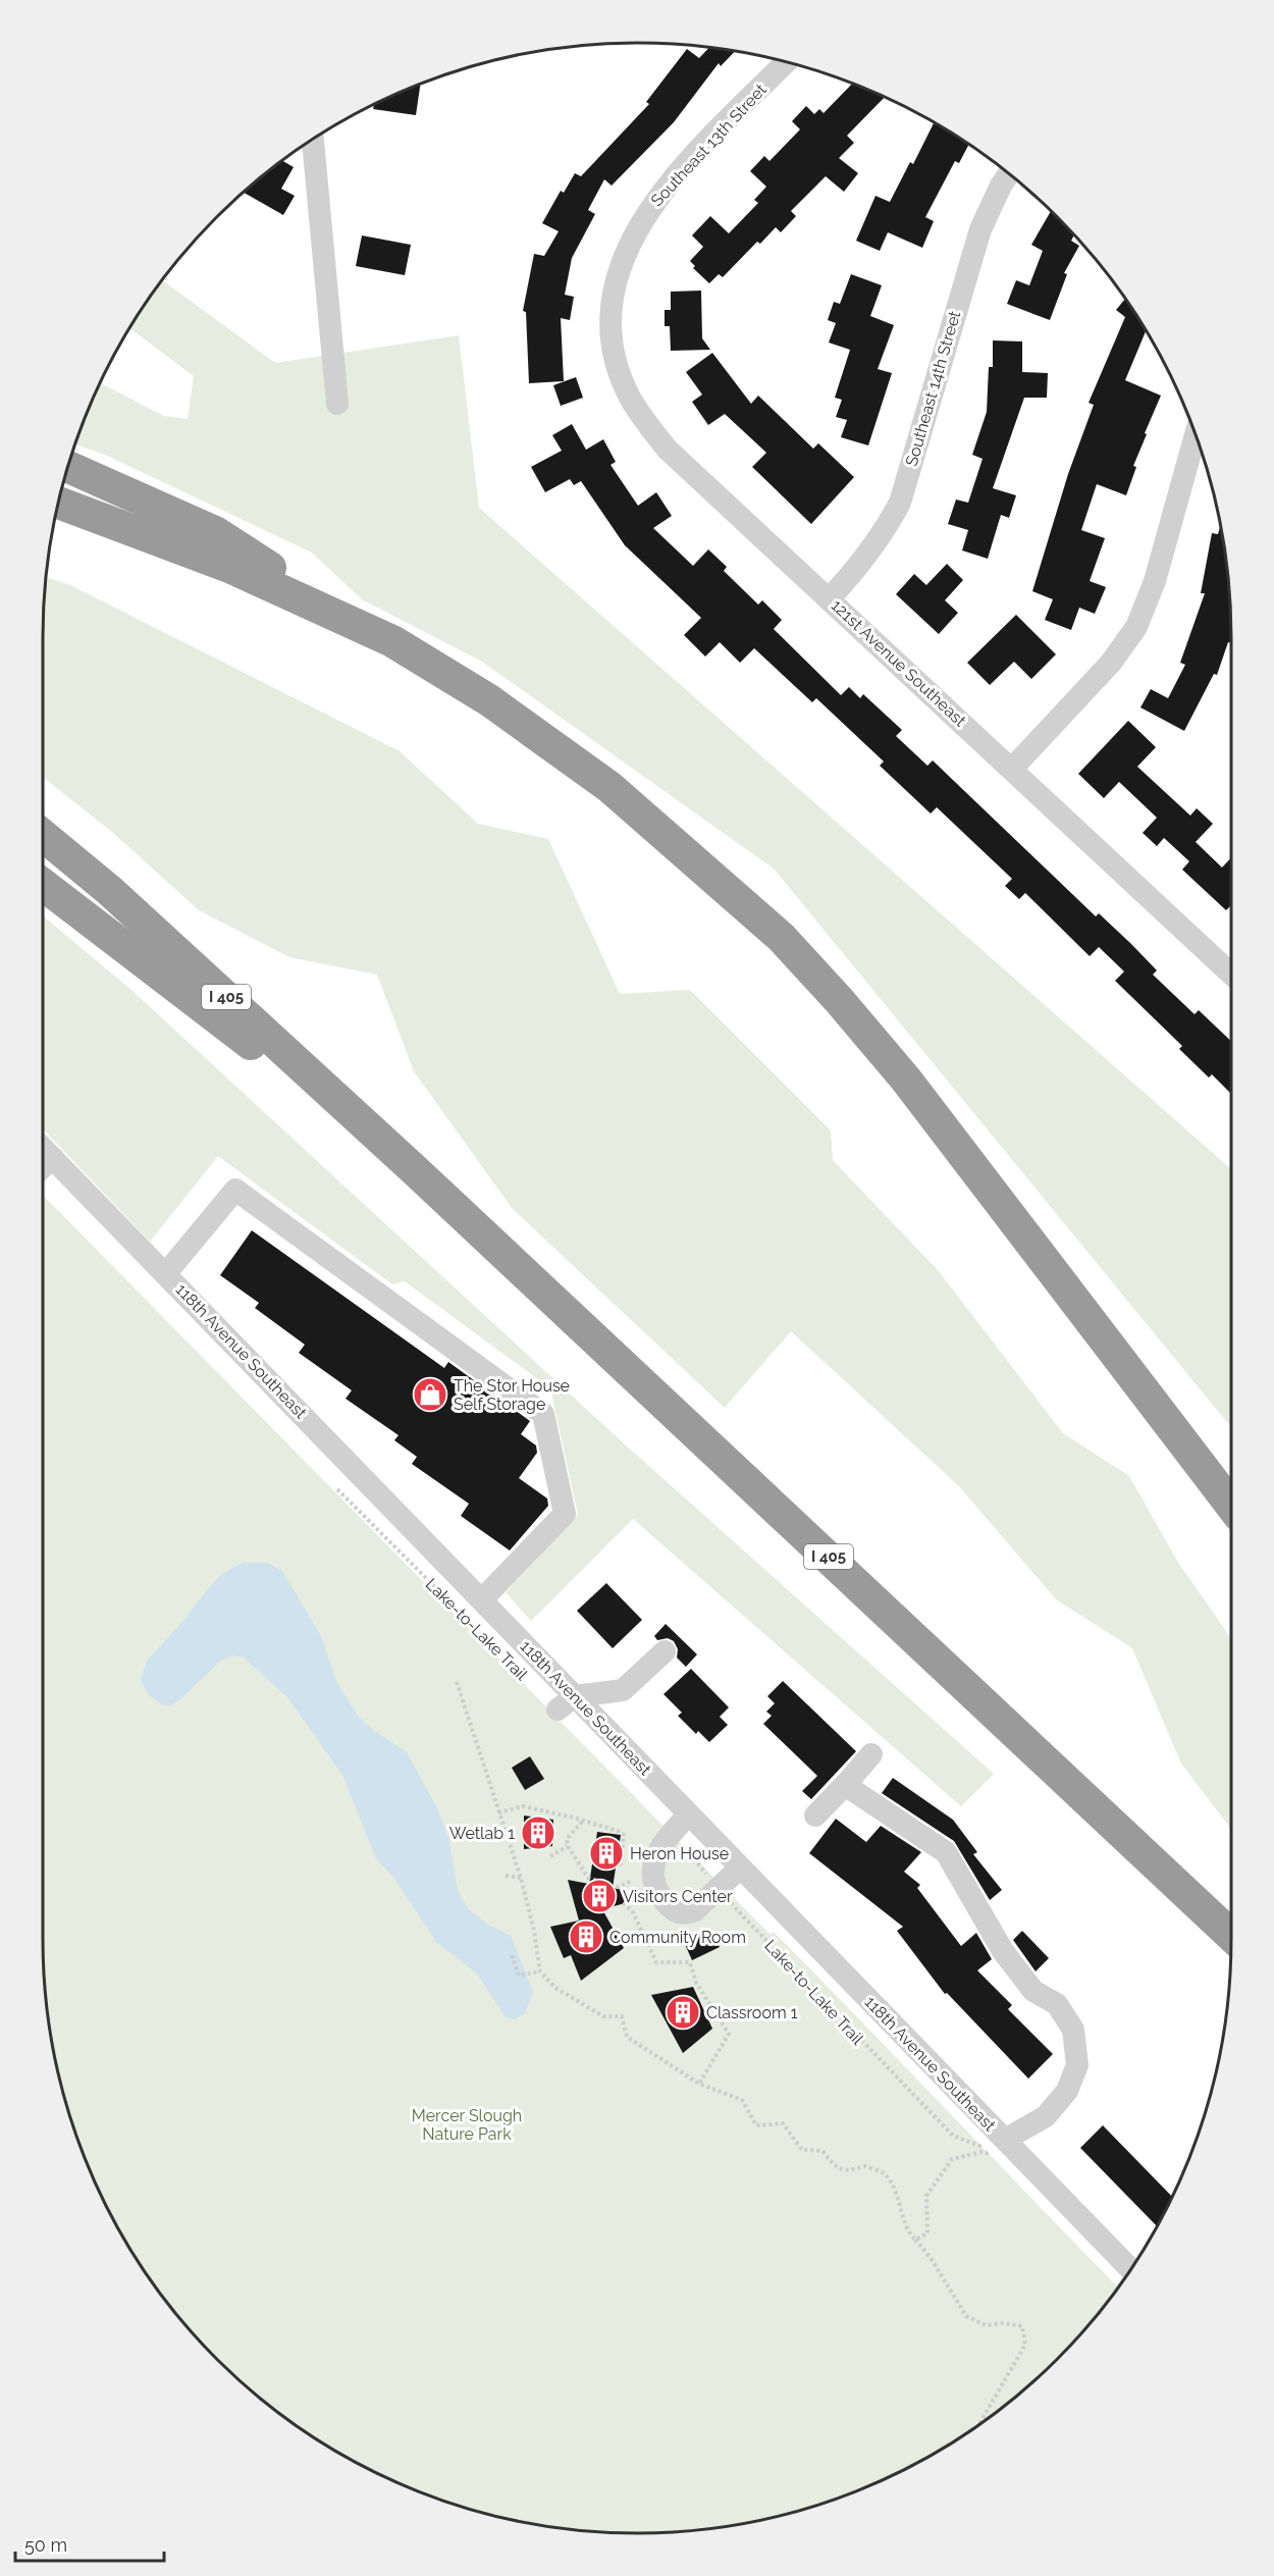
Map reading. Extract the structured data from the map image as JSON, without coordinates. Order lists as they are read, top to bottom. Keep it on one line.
{"streets":{"highway":["I 405"],"street":["Southeast 13th Street","Southeast 14th Street","121st Avenue Southeast","118th Avenue Southeast"],"path":["Lake-to-Lake Trail"]},"crossings":[["Southeast 13th Street","121st Avenue Southeast"],["Southeast 14th Street","121st Avenue Southeast"],["118th Avenue Southeast","Lake-to-Lake Trail"]],"parks":["Mercer Slough Nature Park"],"places":{"shop":["The Stor House Self Storage"],"building":["Wetlab 1","Heron House","Visitors Center","Community Room","Classroom 1"]},"scale_bar":"50 m"}
